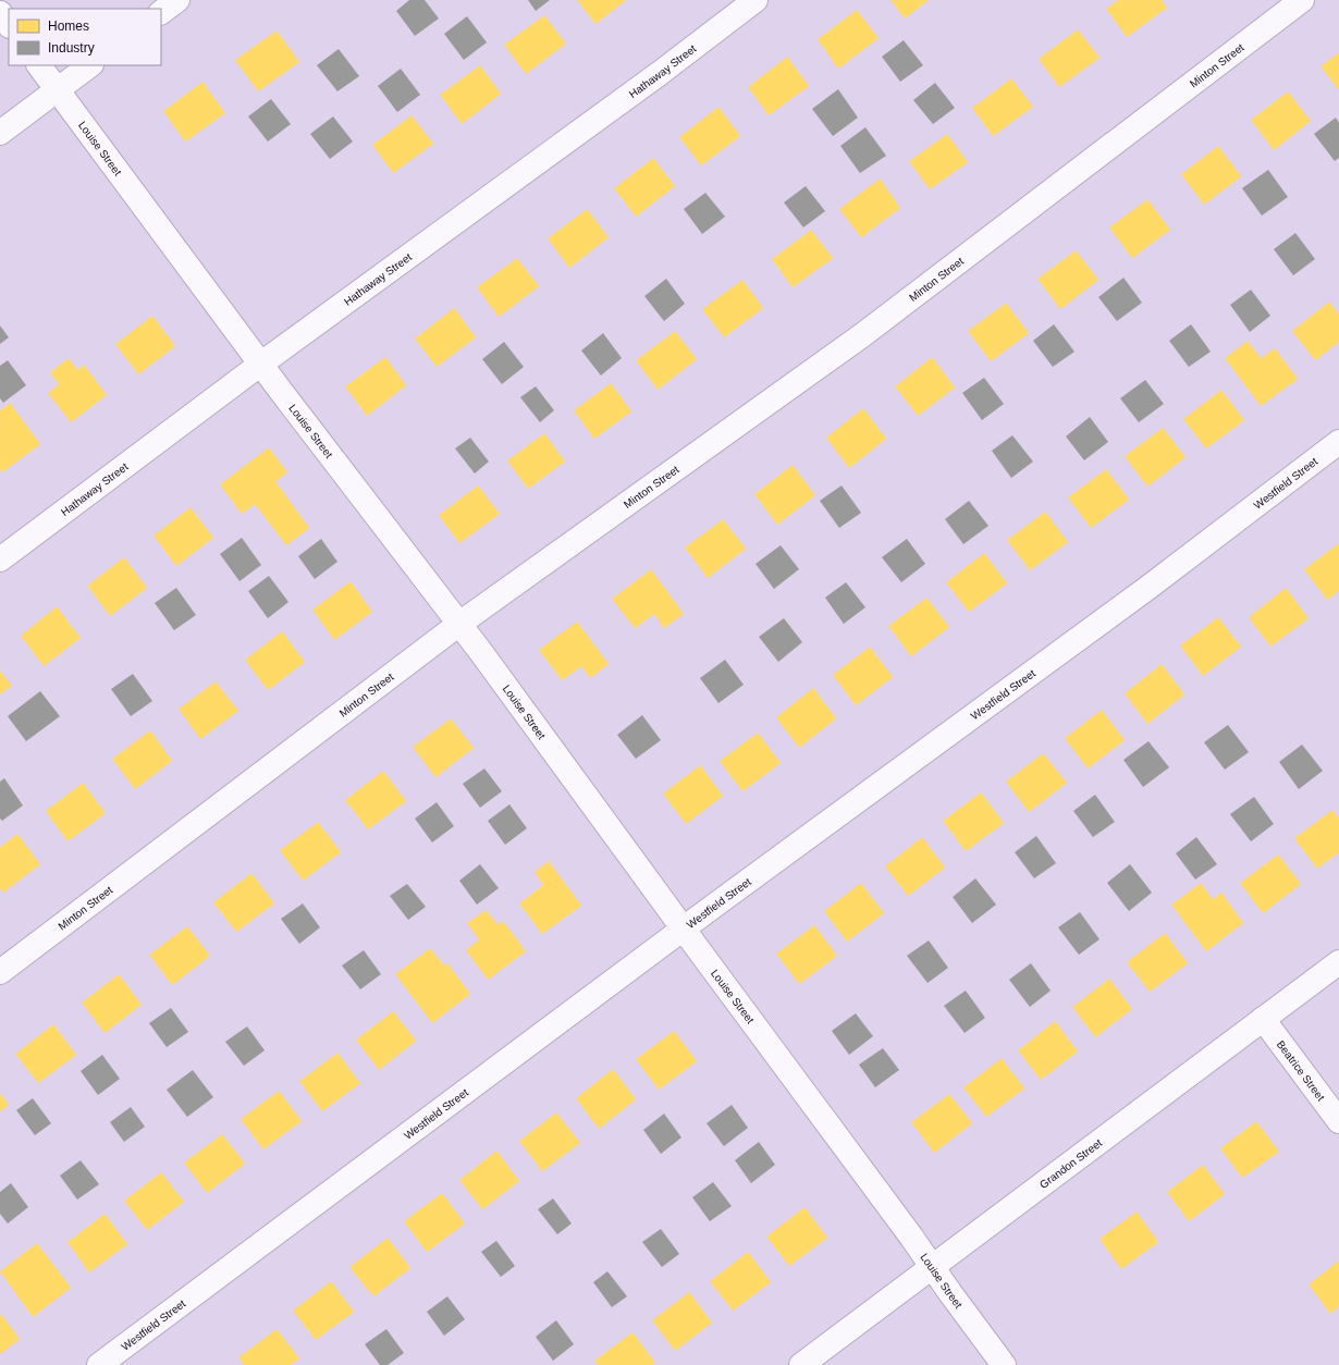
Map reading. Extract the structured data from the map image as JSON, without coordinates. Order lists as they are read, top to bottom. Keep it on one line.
{"streets":{"street":["Minton Street","Hathaway Street","Louise Street","Westfield Street","Beatrice Street","Grandon Street"]},"crossings":[["Minton Street","Louise Street"],["Hathaway Street","Louise Street"],["Louise Street","Westfield Street"],["Louise Street","Grandon Street"],["Beatrice Street","Grandon Street"]],"legend":["Homes","Industry"]}
